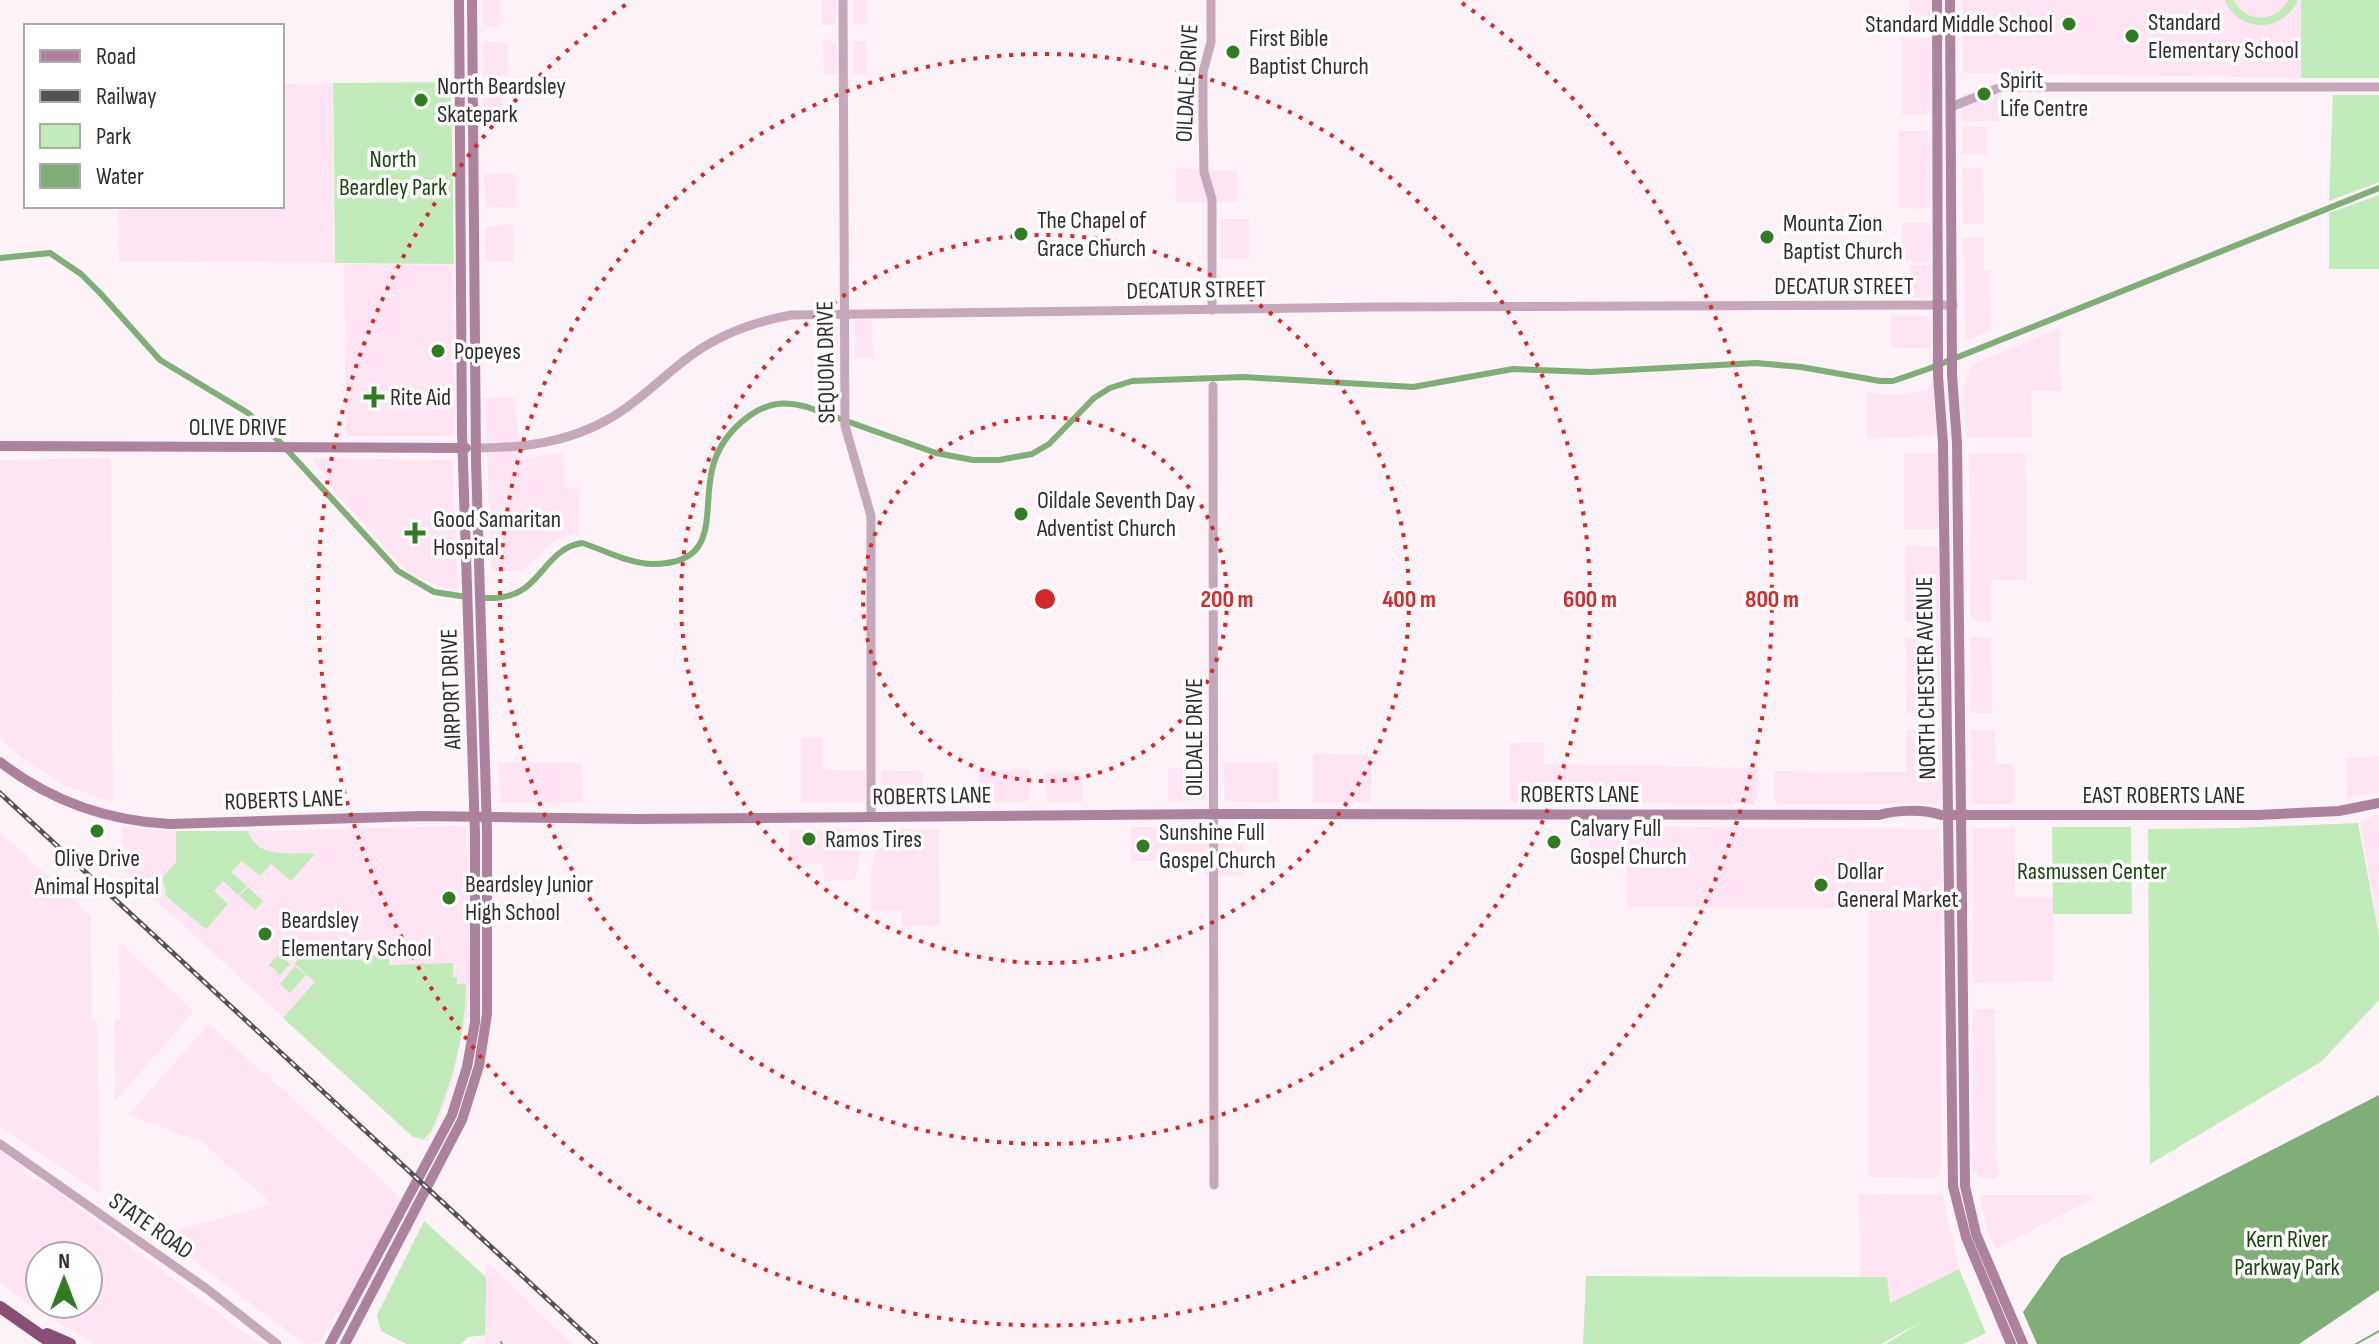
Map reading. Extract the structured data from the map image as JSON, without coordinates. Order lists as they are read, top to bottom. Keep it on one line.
{"streets":{"main road":["OLIVE DRIVE","NORTH CHESTER AVENUE","AIRPORT DRIVE","ROBERTS LANE","EAST ROBERTS LANE"],"street":["OILDALE DRIVE","DECATUR STREET","SEQUOIA DRIVE","STATE ROAD"]},"crossings":[["OILDALE DRIVE","DECATUR STREET"],["OILDALE DRIVE","ROBERTS LANE"],["DECATUR STREET","SEQUOIA DRIVE"],["DECATUR STREET","OLIVE DRIVE"],["DECATUR STREET","NORTH CHESTER AVENUE"],["DECATUR STREET","AIRPORT DRIVE"],["SEQUOIA DRIVE","ROBERTS LANE"],["OLIVE DRIVE","AIRPORT DRIVE"],["NORTH CHESTER AVENUE","ROBERTS LANE"],["NORTH CHESTER AVENUE","EAST ROBERTS LANE"],["AIRPORT DRIVE","ROBERTS LANE"],["ROBERTS LANE","EAST ROBERTS LANE"]],"parks":["North Beardley Park","Rasmussen Center","Kern River Parkway Park"],"places":{"other":["Standard Middle School","Standard Elementary School","First Bible Baptist Church","Spirit Life Centre","North Beardsley Skatepark","The Chapel of Grace Church","Mounta Zion Baptist Church","Popeyes","Oildale Seventh Day Adventist Church","Olive Drive Animal Hospital","Ramos Tires","Calvary Full Gospel Church","Sunshine Full Gospel Church","Dollar General Market","Beardsley Junior High School","Beardsley Elementary School"],"health":["Rite Aid","Good Samaritan Hospital"]},"legend":["Road","Railway","Park","Water"],"north":"top","rings":["200 m","400 m","600 m","800 m"]}
